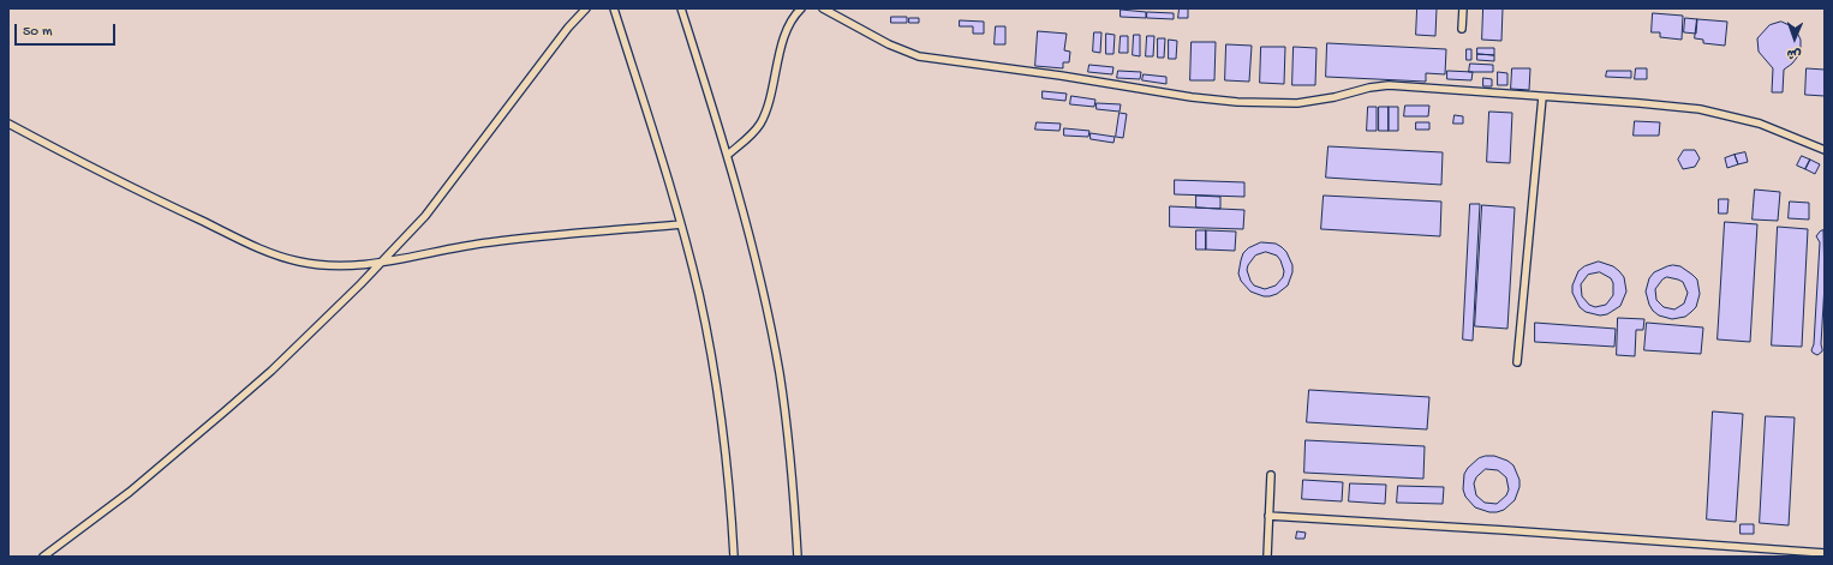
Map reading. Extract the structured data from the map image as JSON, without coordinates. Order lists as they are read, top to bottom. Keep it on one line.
{"scale_bar":"50 m","north":"bottom"}
